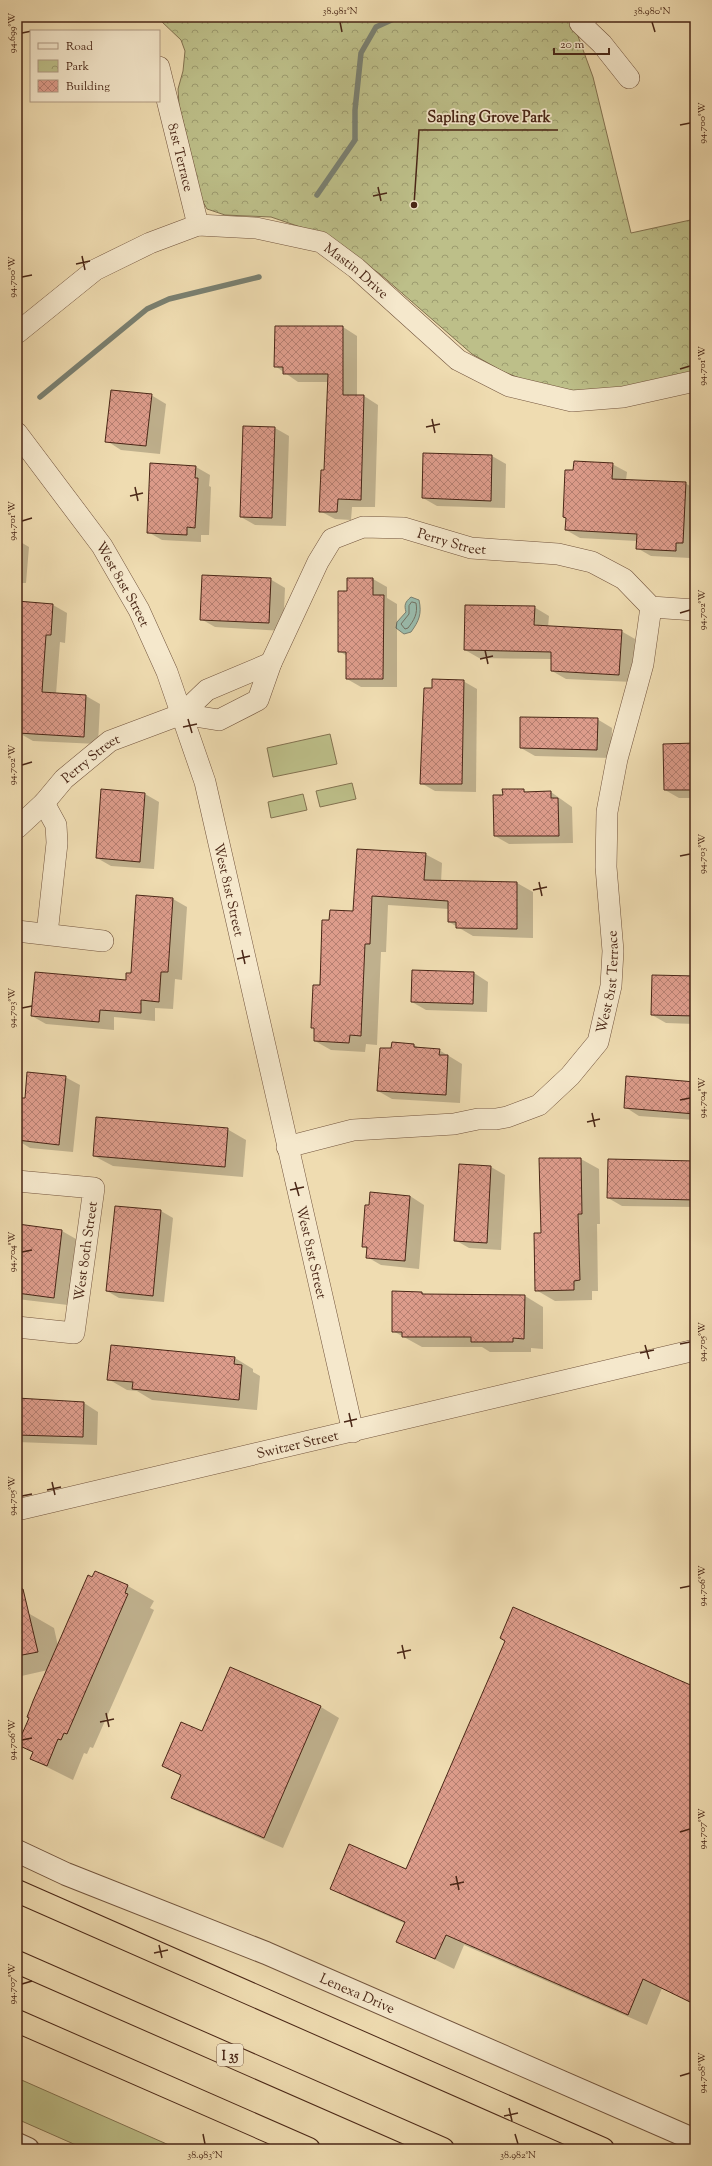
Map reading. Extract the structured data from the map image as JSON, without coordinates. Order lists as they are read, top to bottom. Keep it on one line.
{"streets":{"highway":["I 35"],"street":["81st Terrace","Mastin Drive","Perry Street","West 81st Street","West 81st Terrace","West 80th Street","Switzer Street","Lenexa Drive"]},"crossings":[["81st Terrace","Mastin Drive"],["Perry Street","West 81st Street"],["Perry Street","West 81st Terrace"],["West 81st Street","West 81st Terrace"],["West 81st Street","Switzer Street"]],"places":["Sapling Grove Park"],"legend":["Road","Park","Building"],"scale_bar":"20 m","coordinates":["38.981°N","38.980°N","94.699°W","94.700°W","94.701°W","94.702°W","94.703°W","94.704°W","94.705°W","94.706°W","94.707°W","94.708°W","38.983°N","38.982°N"]}
